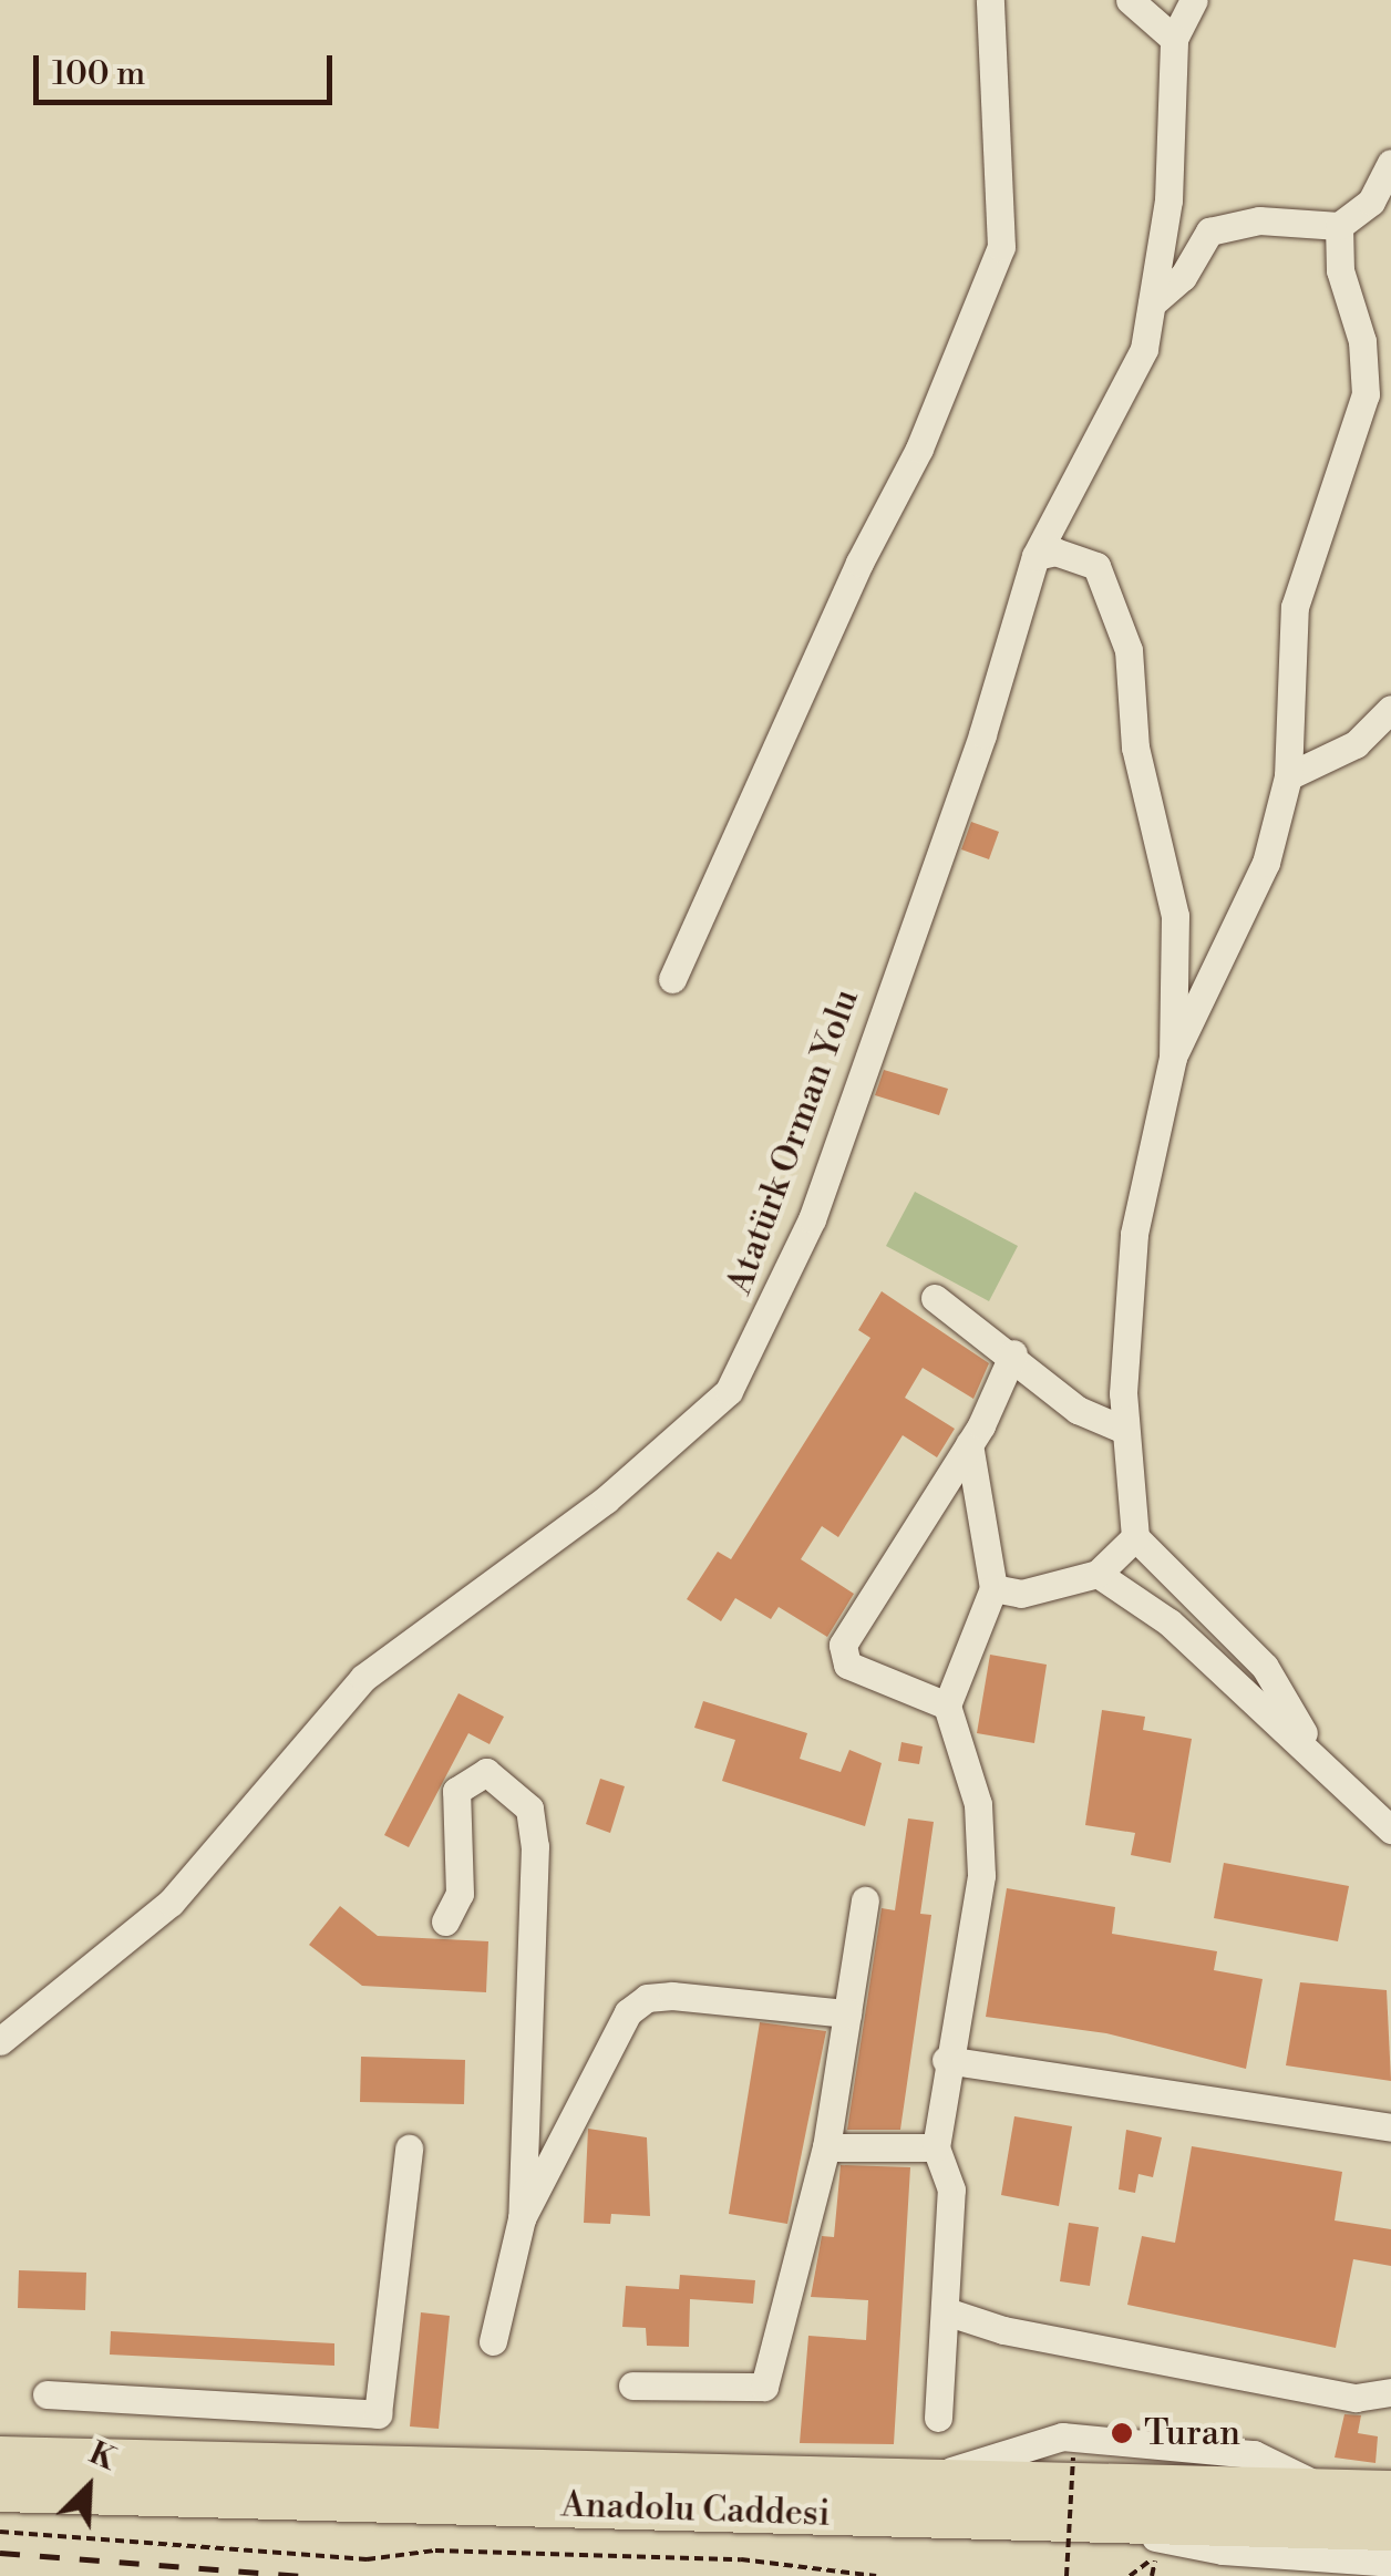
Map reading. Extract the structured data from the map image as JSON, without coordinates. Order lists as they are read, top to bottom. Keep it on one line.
{"streets":{"highway":["Anadolu Caddesi"],"street":["Atatürk Orman Yolu"]},"places":["Turan"],"scale_bar":"100 m","north":"top right"}
